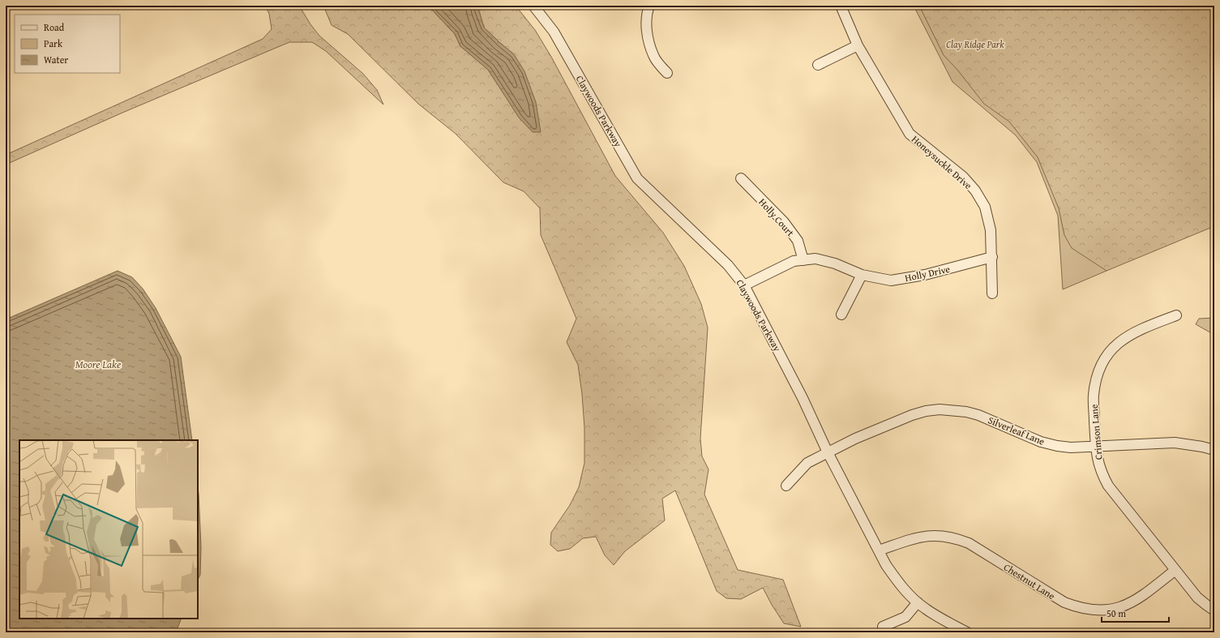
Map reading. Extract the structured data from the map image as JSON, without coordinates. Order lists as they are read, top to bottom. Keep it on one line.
{"streets":{"street":["Claywoods Parkway","Honeysuckle Drive","Holly Court","Holly Drive","Silverleaf Lane","Crimson Lane","Chestnut Lane"]},"crossings":[["Claywoods Parkway","Holly Drive"],["Claywoods Parkway","Silverleaf Lane"],["Claywoods Parkway","Chestnut Lane"],["Honeysuckle Drive","Holly Drive"],["Holly Court","Holly Drive"],["Silverleaf Lane","Crimson Lane"],["Crimson Lane","Chestnut Lane"]],"water":["Moore Lake"],"parks":["Clay Ridge Park"],"legend":["Road","Park","Water"],"scale_bar":"50 m"}
